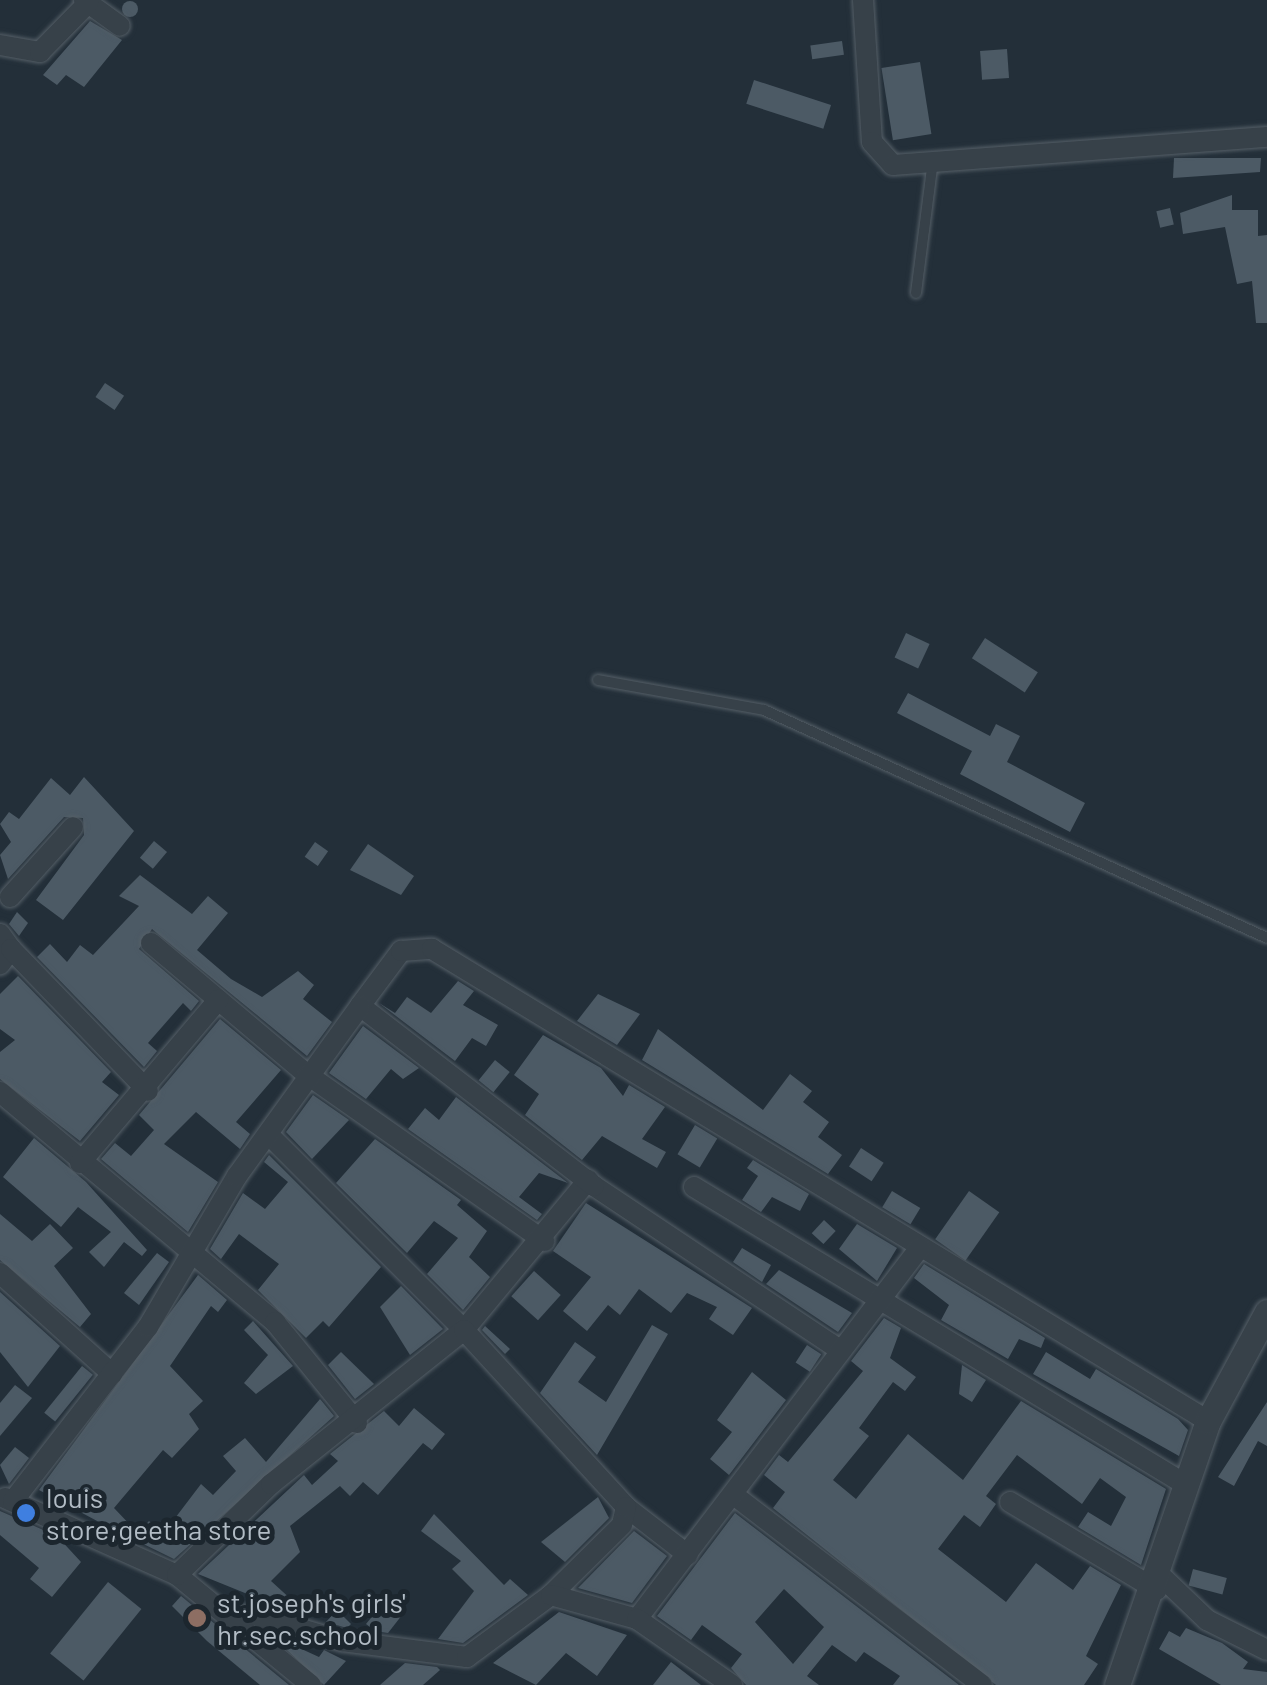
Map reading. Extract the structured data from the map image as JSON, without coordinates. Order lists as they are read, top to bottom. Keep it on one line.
{"places":["louis store;geetha store","st.joseph's girls' hr.sec.school"]}
